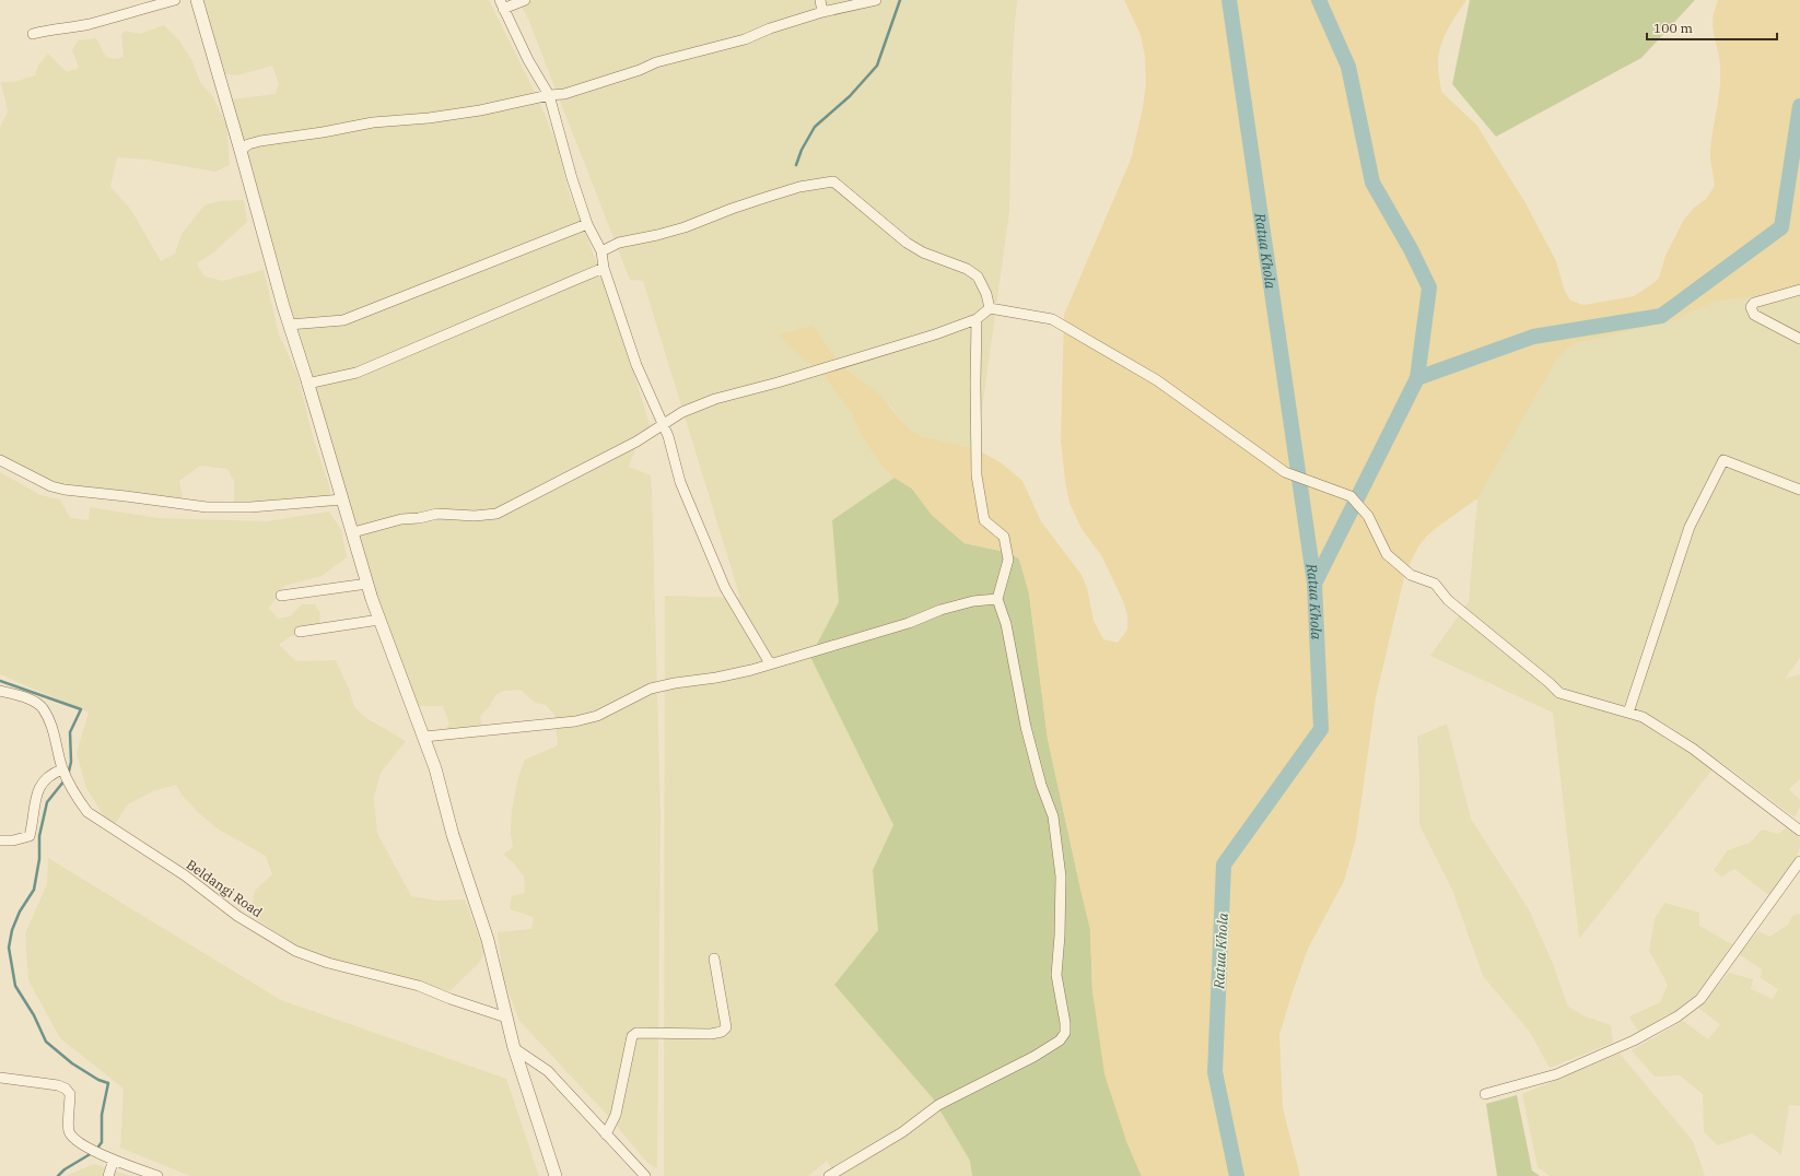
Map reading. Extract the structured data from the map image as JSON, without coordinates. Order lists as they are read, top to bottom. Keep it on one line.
{"streets":{"street":["Beldangi Road"]},"water":["Ratua Khola"],"scale_bar":"100 m"}
